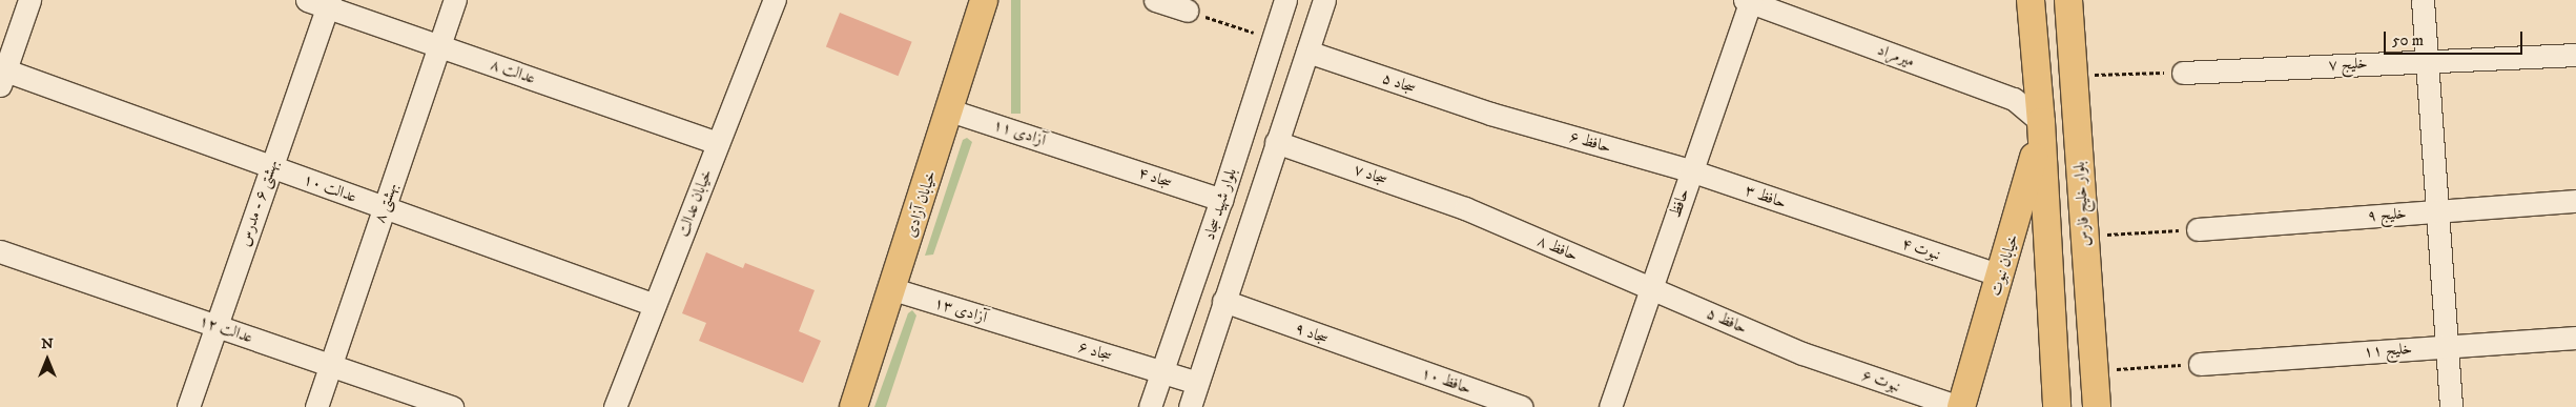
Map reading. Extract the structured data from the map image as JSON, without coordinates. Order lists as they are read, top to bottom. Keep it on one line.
{"streets":{"main road":["خیابان آزادی","بلوار خلیج فارس","خیابان نبوت"],"street":["میرمراد","خلیج ۷","عدالت ۸","سجاد ۵","آزادی ۱۱","حافظ ۶","سجاد ۷","سجاد ۴","عدالت ۱۰","حافظ ۳","بهشتی ۶ - مدرس","بهشتی ۸","خیابان عدالت","حافظ","بلوار شهید سجاد","خلیج ۹","حافظ ۸","نبوت ۴","آزادی ۱۳","حافظ ۵","عدالت ۱۲","سجاد ۹","خلیج ۱۱","سجاد ۶","حافظ ۱۰","نبوت ۶"]},"crossings":[["میرمراد","حافظ"],["میرمراد","خیابان نبوت"],["عدالت ۸","بهشتی ۶ - مدرس"],["عدالت ۸","بهشتی ۸"],["عدالت ۸","خیابان عدالت"],["سجاد ۵","حافظ ۶"],["آزادی ۱۱","سجاد ۴"],["آزادی ۱۱","خیابان آزادی"],["حافظ ۶","حافظ ۳"],["حافظ ۶","حافظ"],["سجاد ۷","حافظ ۸"],["سجاد ۴","بلوار شهید سجاد"],["عدالت ۱۰","بهشتی ۶ - مدرس"],["عدالت ۱۰","بهشتی ۸"],["عدالت ۱۰","خیابان عدالت"],["حافظ ۳","حافظ"],["حافظ ۳","نبوت ۴"],["بهشتی ۶ - مدرس","عدالت ۱۲"],["بهشتی ۸","عدالت ۱۲"],["حافظ","حافظ ۸"],["حافظ","حافظ ۵"],["خیابان آزادی","آزادی ۱۳"],["بلوار شهید سجاد","سجاد ۶"],["حافظ ۸","حافظ ۵"],["نبوت ۴","خیابان نبوت"],["خیابان نبوت","نبوت ۶"],["آزادی ۱۳","سجاد ۶"],["حافظ ۵","نبوت ۶"],["سجاد ۹","حافظ ۱۰"]],"scale_bar":"50 m","north":"top"}
